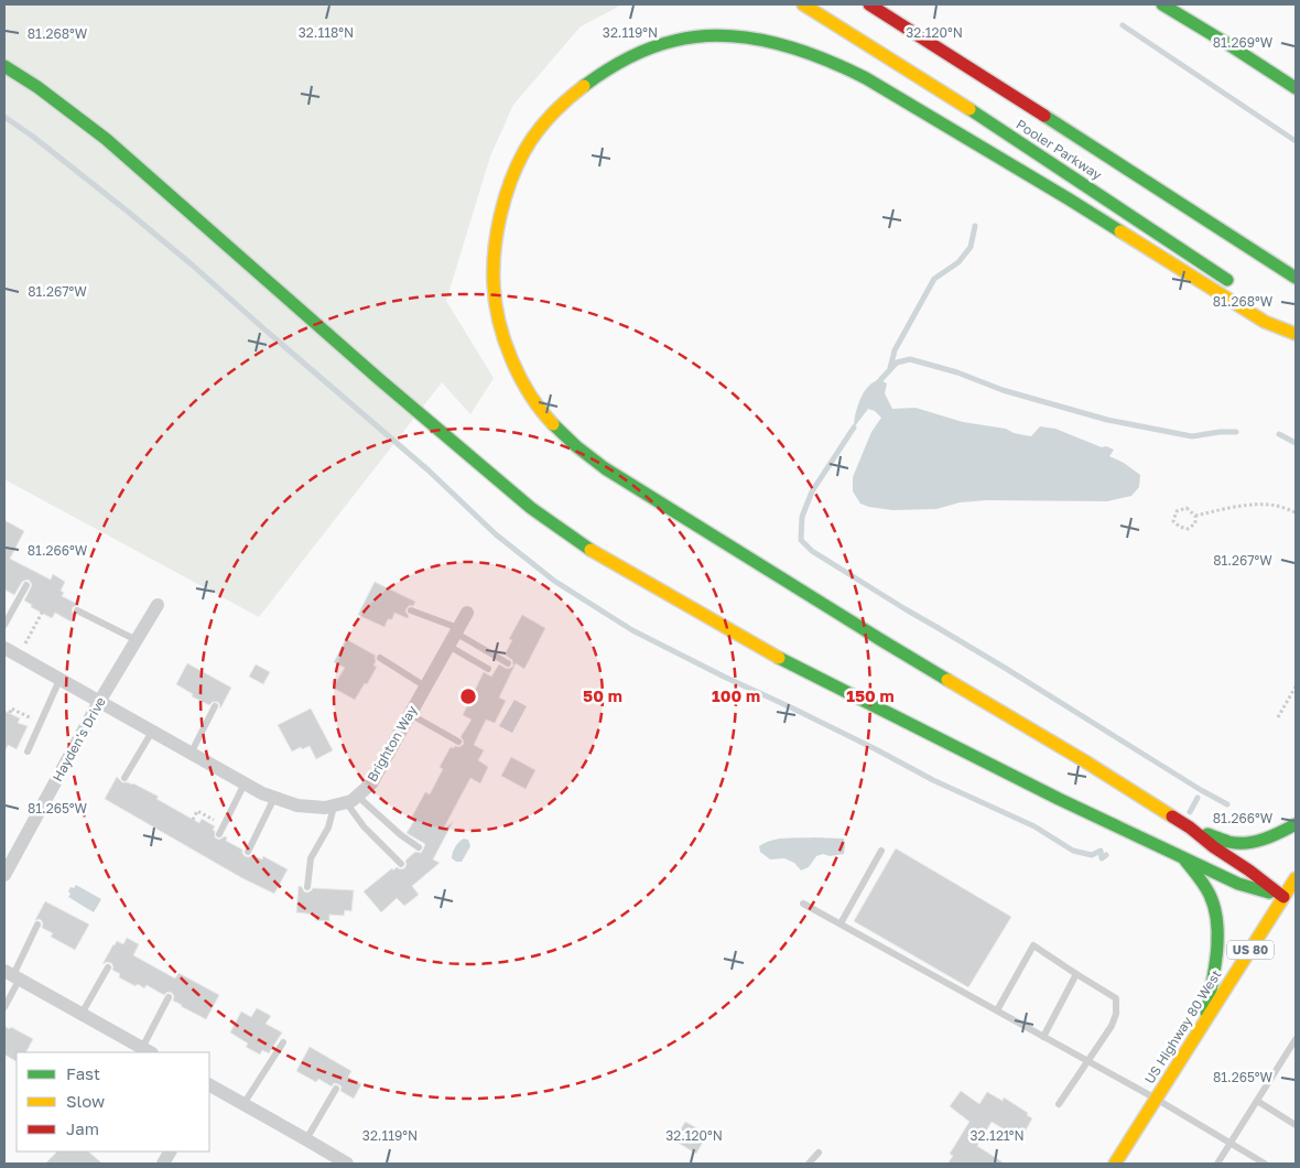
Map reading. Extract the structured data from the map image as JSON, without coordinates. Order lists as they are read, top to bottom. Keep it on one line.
{"streets":{"main road":["Pooler Parkway","US 80","US Highway 80 West"],"street":["Hayden's Drive","Brighton Way"]},"legend":["Fast","Slow","Jam"],"coordinates":["32.118°N","32.119°N","32.120°N","81.268°W","81.269°W","81.267°W","81.266°W","81.265°W","32.121°N"],"rings":["50 m","100 m","150 m"]}
